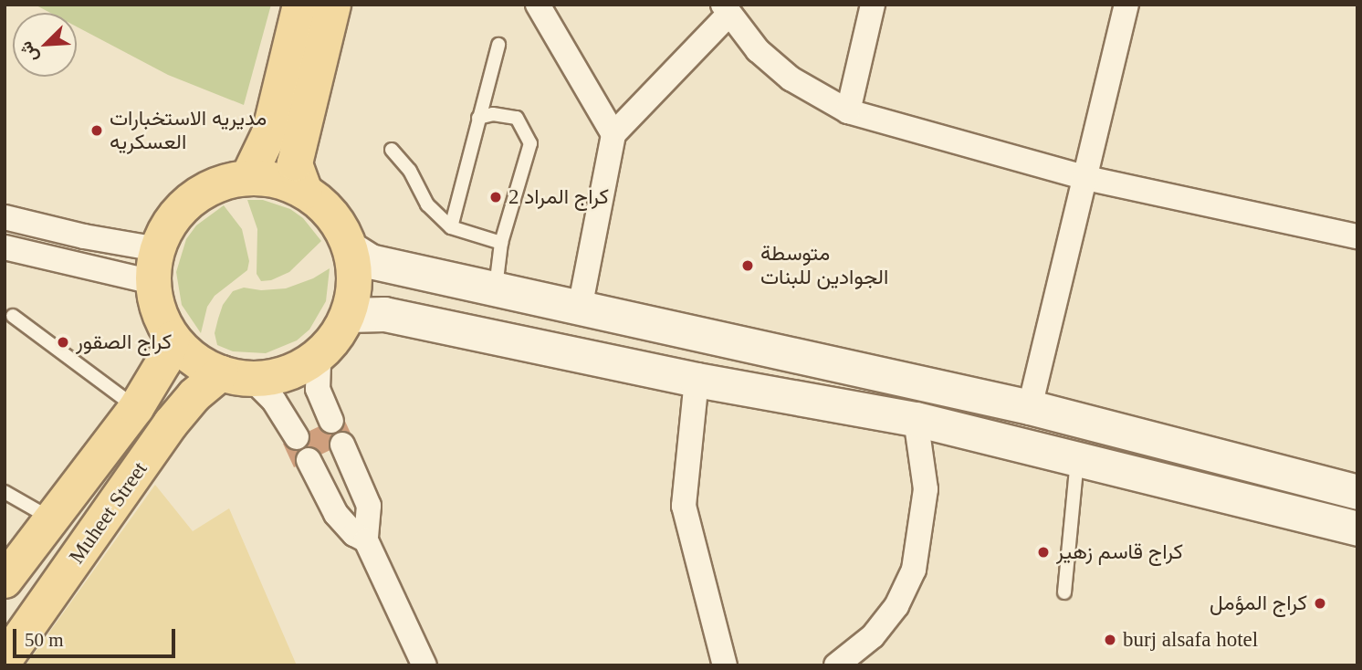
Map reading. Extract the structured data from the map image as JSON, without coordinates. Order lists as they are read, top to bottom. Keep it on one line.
{"streets":{"main road":["Muheet Street"]},"places":["مديريه الاستخبارات العسكريه","كراج المراد 2","متوسطة الجوادين للبنات","كراج الصقور","كراج قاسم زهير","كراج المؤمل","burj alsafa hotel"],"scale_bar":"50 m","north":"bottom left"}
